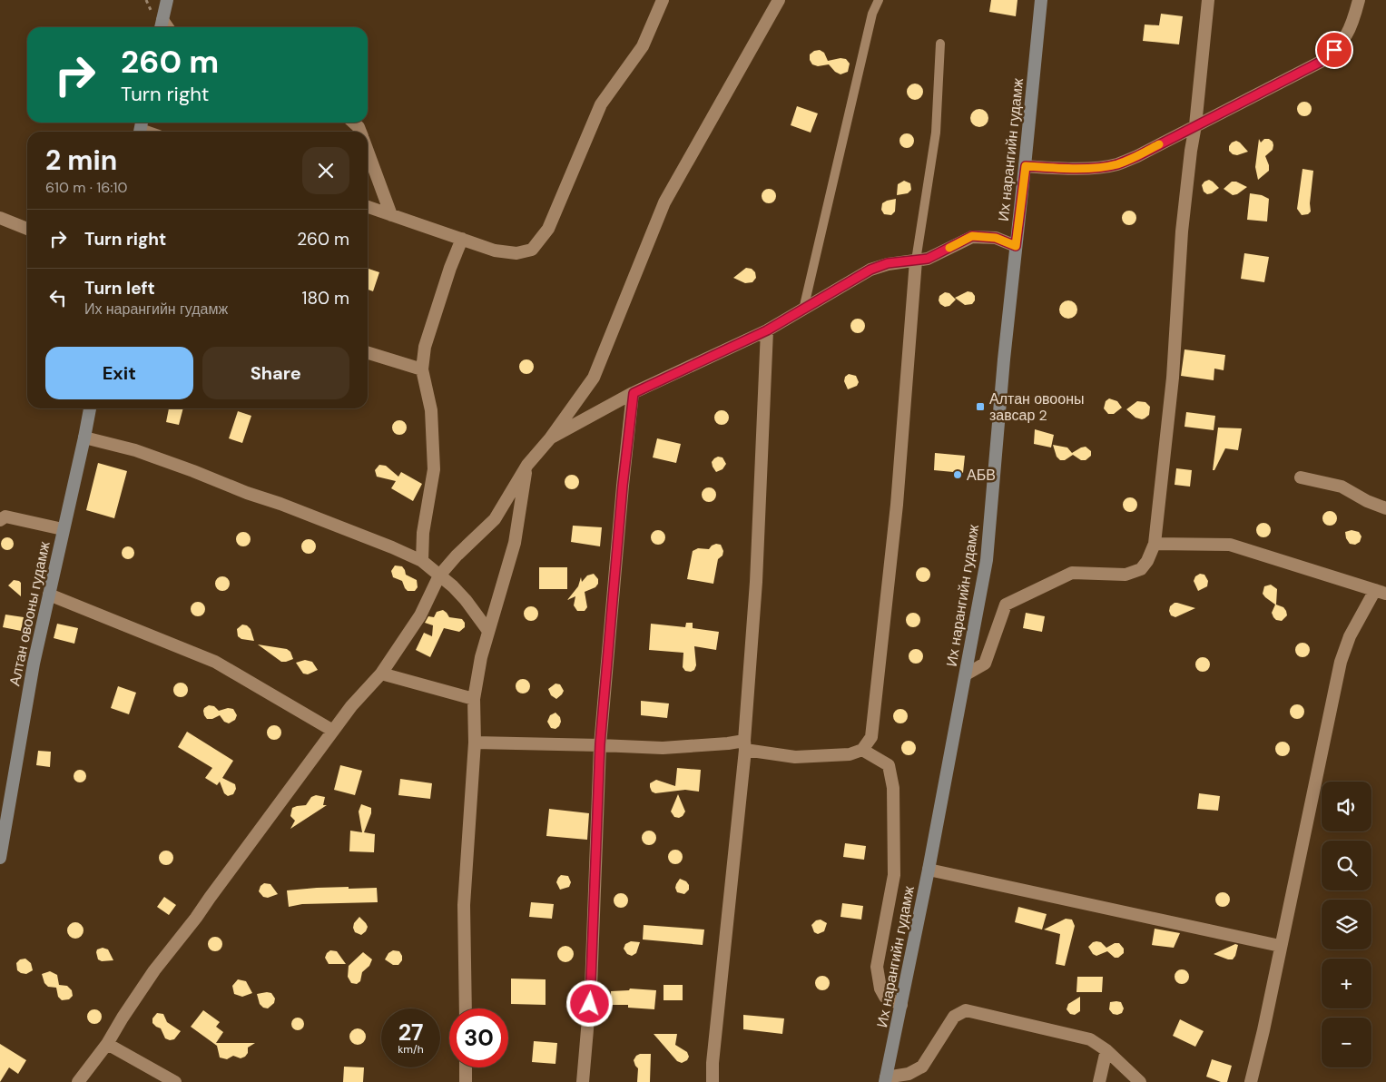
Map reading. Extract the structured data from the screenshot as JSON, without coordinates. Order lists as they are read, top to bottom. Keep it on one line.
{"streets":{"main road":["Их нарангийн гудамж","Алтан овооны гудамж"]},"places":{"transit":["Алтан овооны завсар 2"],"other":["АБВ"]},"page":{"turn":["260 m","Turn right"],"heading":["2 min","610 m · 16:10"],"list":[{"name":"Turn right","value":"260 m"},{"name":"Turn left","note":"Их нарангийн гудамж","value":"180 m"}],"buttons":["Exit","Share"],"map_buttons":["+","−"],"speed":"27 km/h","limit":"30"}}
